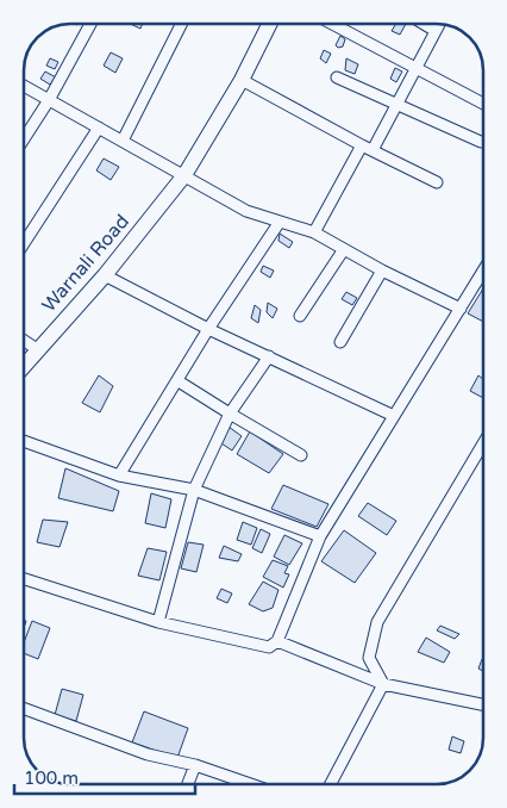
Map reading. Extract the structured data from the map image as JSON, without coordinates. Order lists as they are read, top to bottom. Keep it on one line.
{"streets":{"main road":["Warnali Road"]},"scale_bar":"100 m"}
